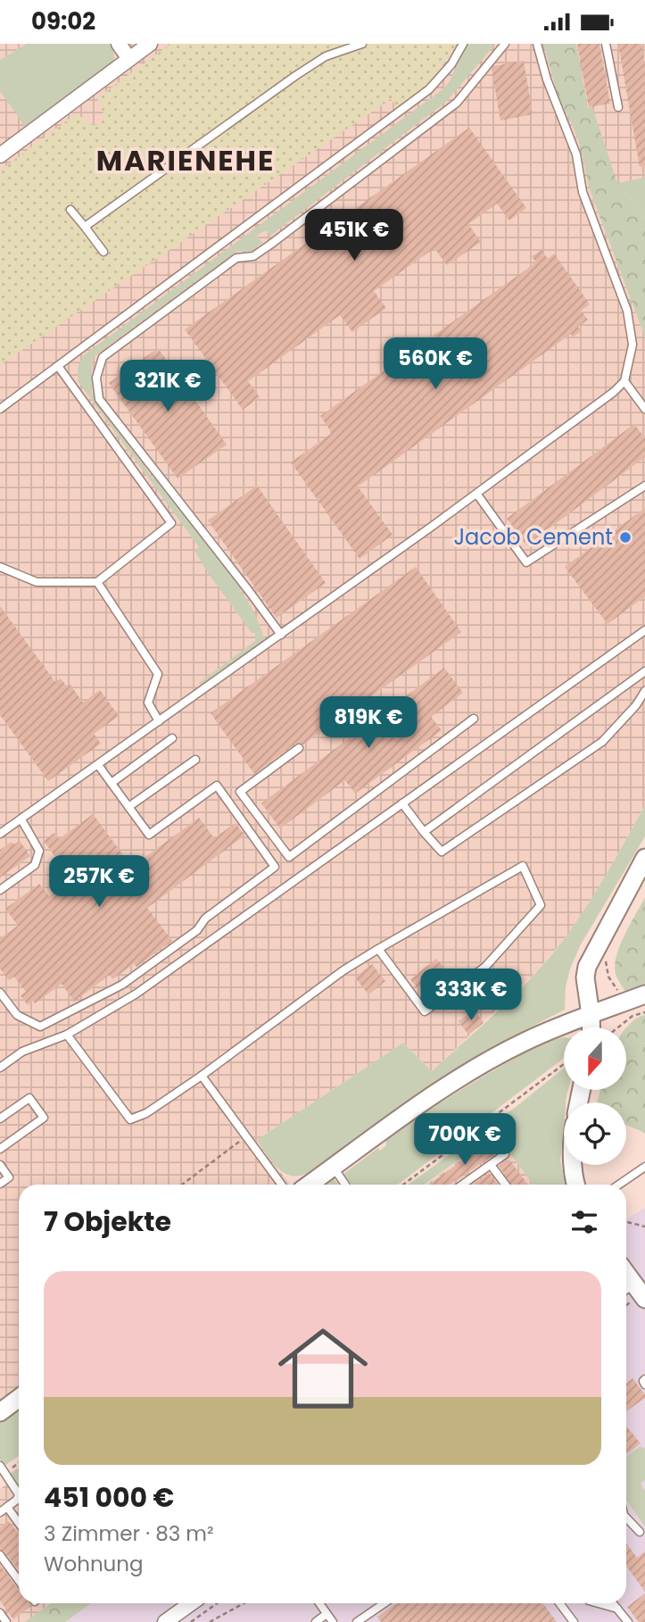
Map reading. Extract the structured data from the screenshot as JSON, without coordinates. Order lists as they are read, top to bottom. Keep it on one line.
{"districts":["MARIENEHE"],"places":["Jacob Cement"],"north":"bottom","page":{"status":"09:02","price":["451K €","560K €","321K €","819K €","257K €","333K €","700K €"],"heading":"7 Objekte","list":[{"name":"451 000 €","note":"3 Zimmer · 83 m² · Wohnung"}]}}
